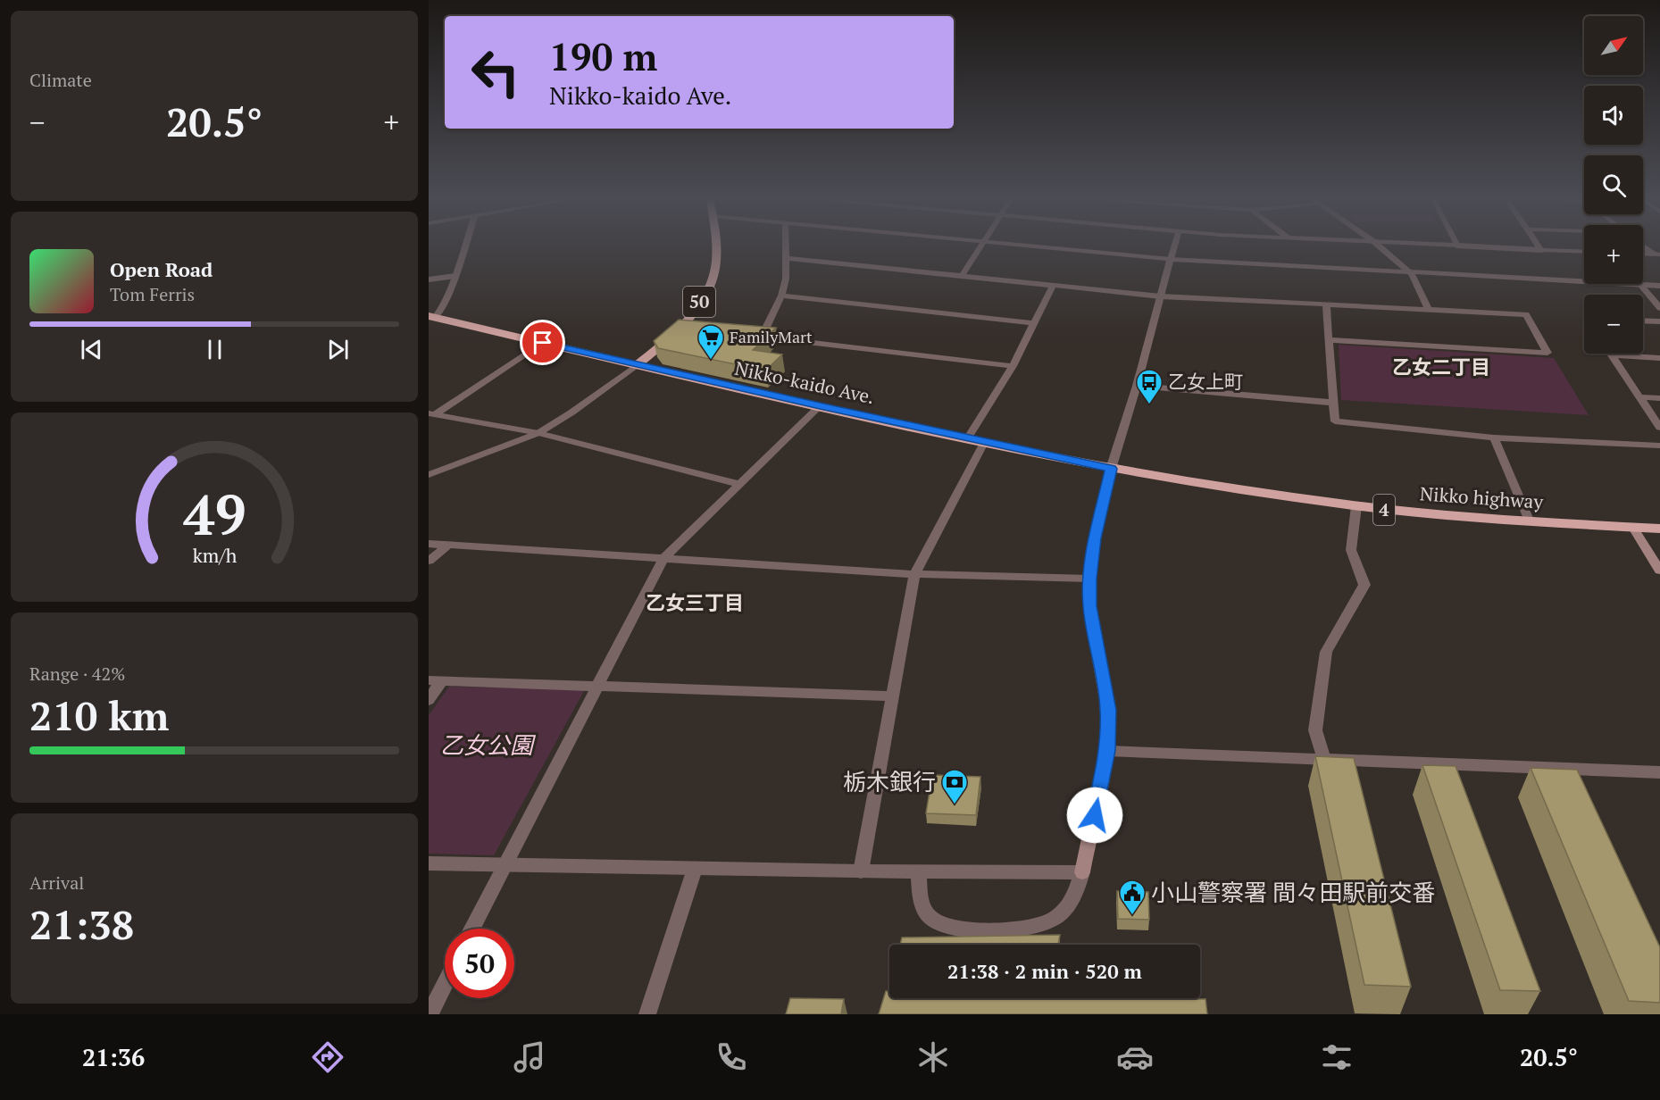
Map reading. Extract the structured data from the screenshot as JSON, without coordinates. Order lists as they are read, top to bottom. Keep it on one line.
{"streets":{"highway":["Nikko-kaido Ave.","Nikko highway","4"],"main road":["50"]},"crossings":[["50","Nikko-kaido Ave."],["Nikko-kaido Ave.","Nikko highway"]],"districts":["乙女二丁目","乙女三丁目"],"parks":["乙女公園"],"places":{"supermarket":["FamilyMart"],"bus stop":["乙女上町"],"bank":["栃木銀行"],"public building":["小山警察署 間々田駅前交番"]},"north":"top right","page":{"tile":["Climate",["Range · 42%","210 km"],["Arrival","21:38"]],"map_buttons":["+","−"],"turn":["190 m","Nikko-kaido Ave."],"heat":["−","20.5°","+"],"song":["Open Road","Tom Ferris"],"limit":"50","trip":"21:38 · 2 min · 520 m","tabs":["21:36","20.5°"],"gauge":["49","km/h"]}}
